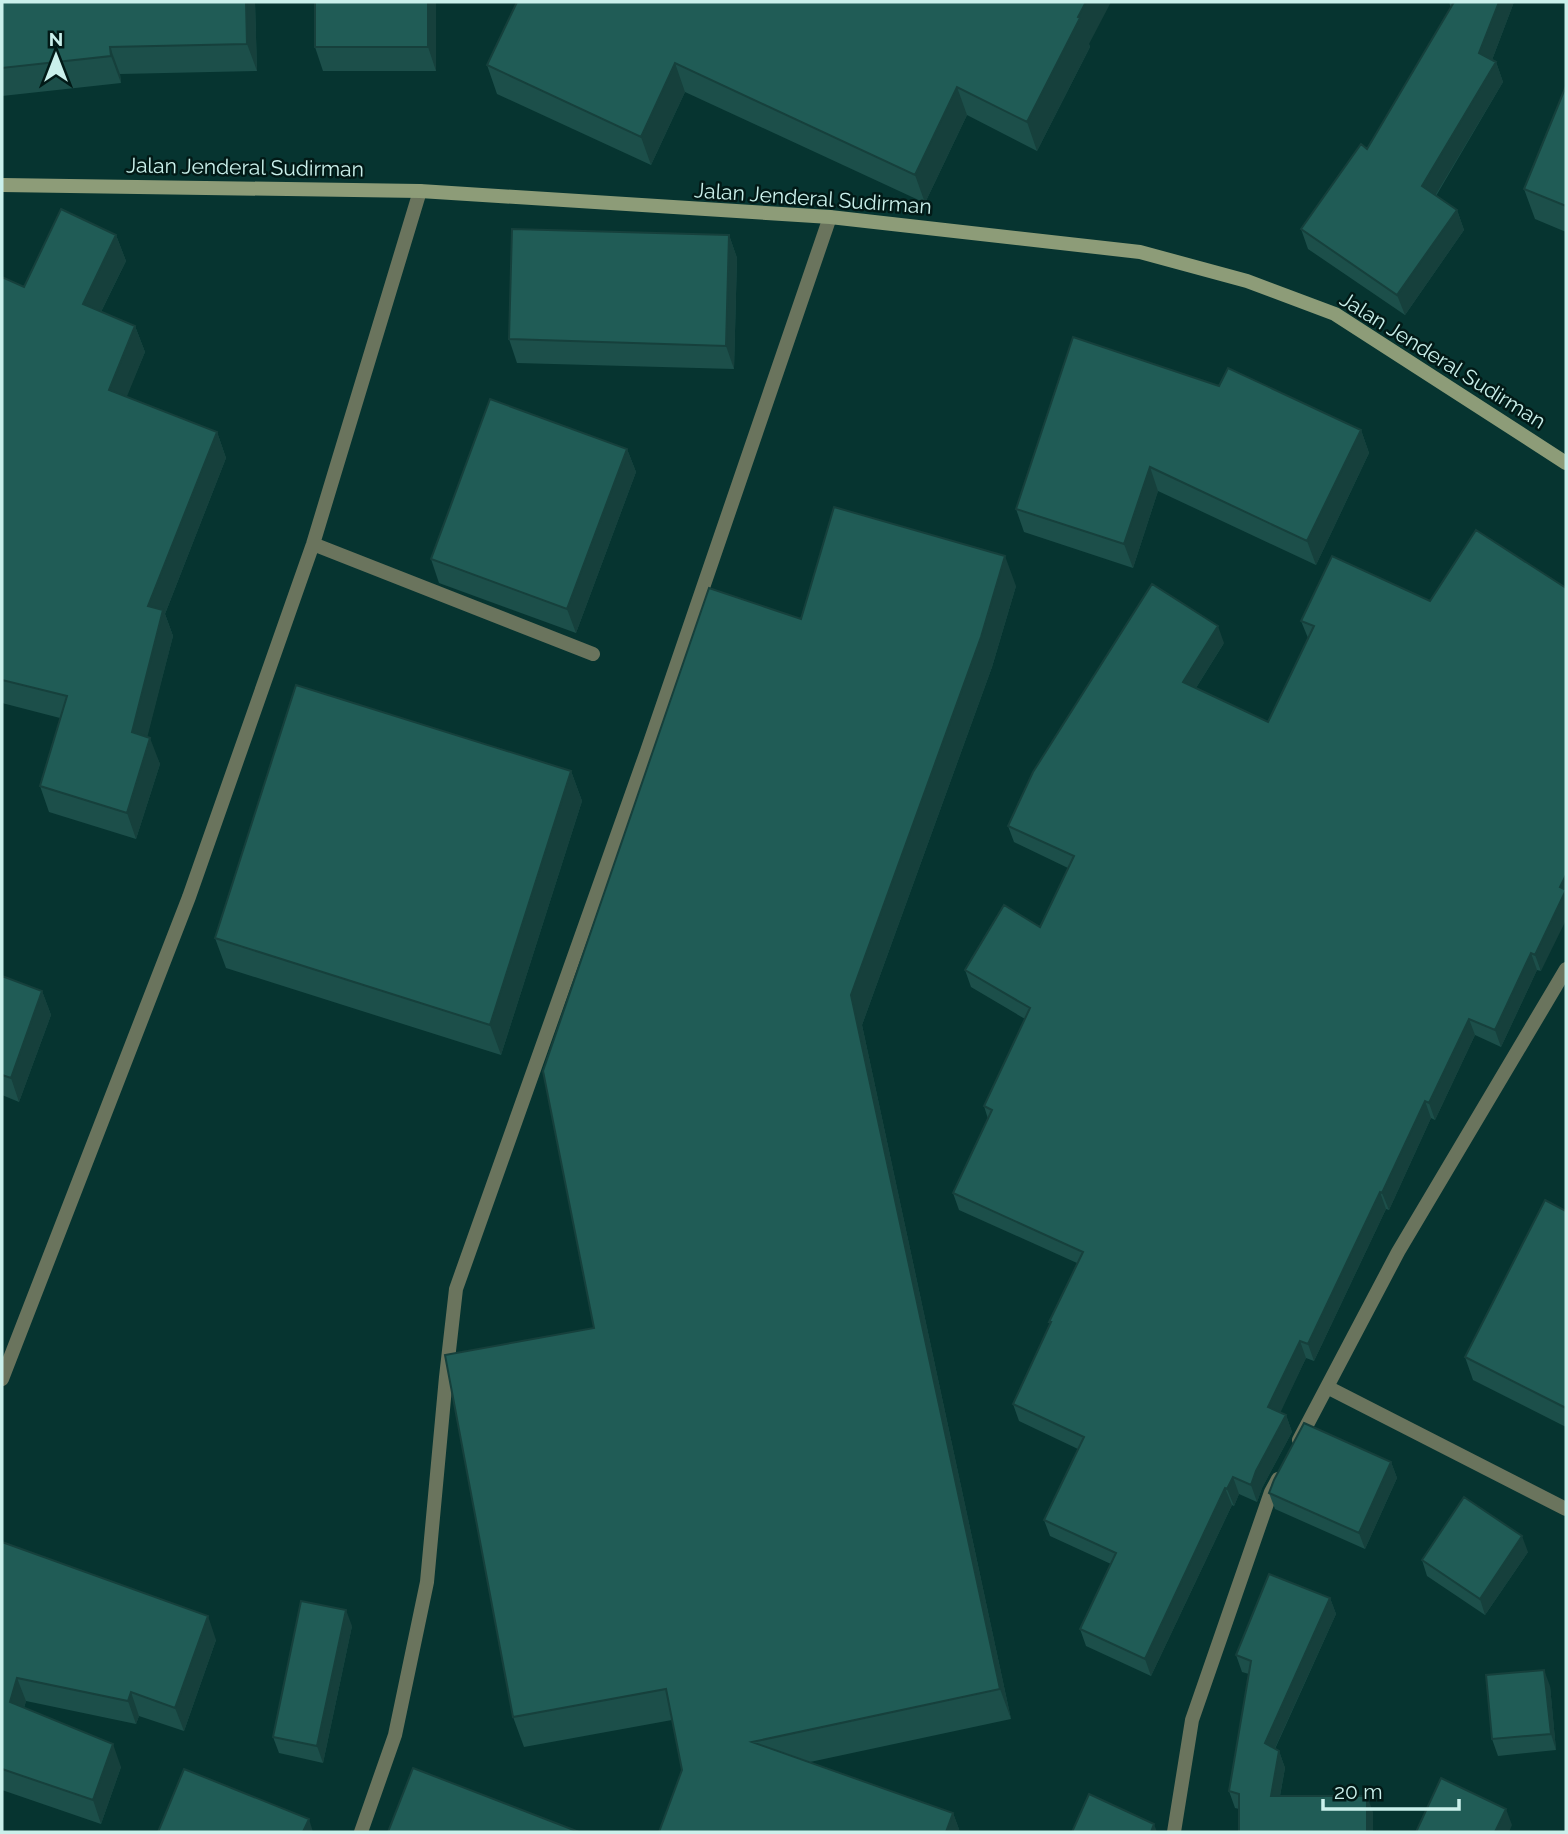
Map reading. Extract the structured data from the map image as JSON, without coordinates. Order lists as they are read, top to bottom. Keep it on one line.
{"streets":{"main road":["Jalan Jenderal Sudirman"]},"scale_bar":"20 m","north":"top"}
